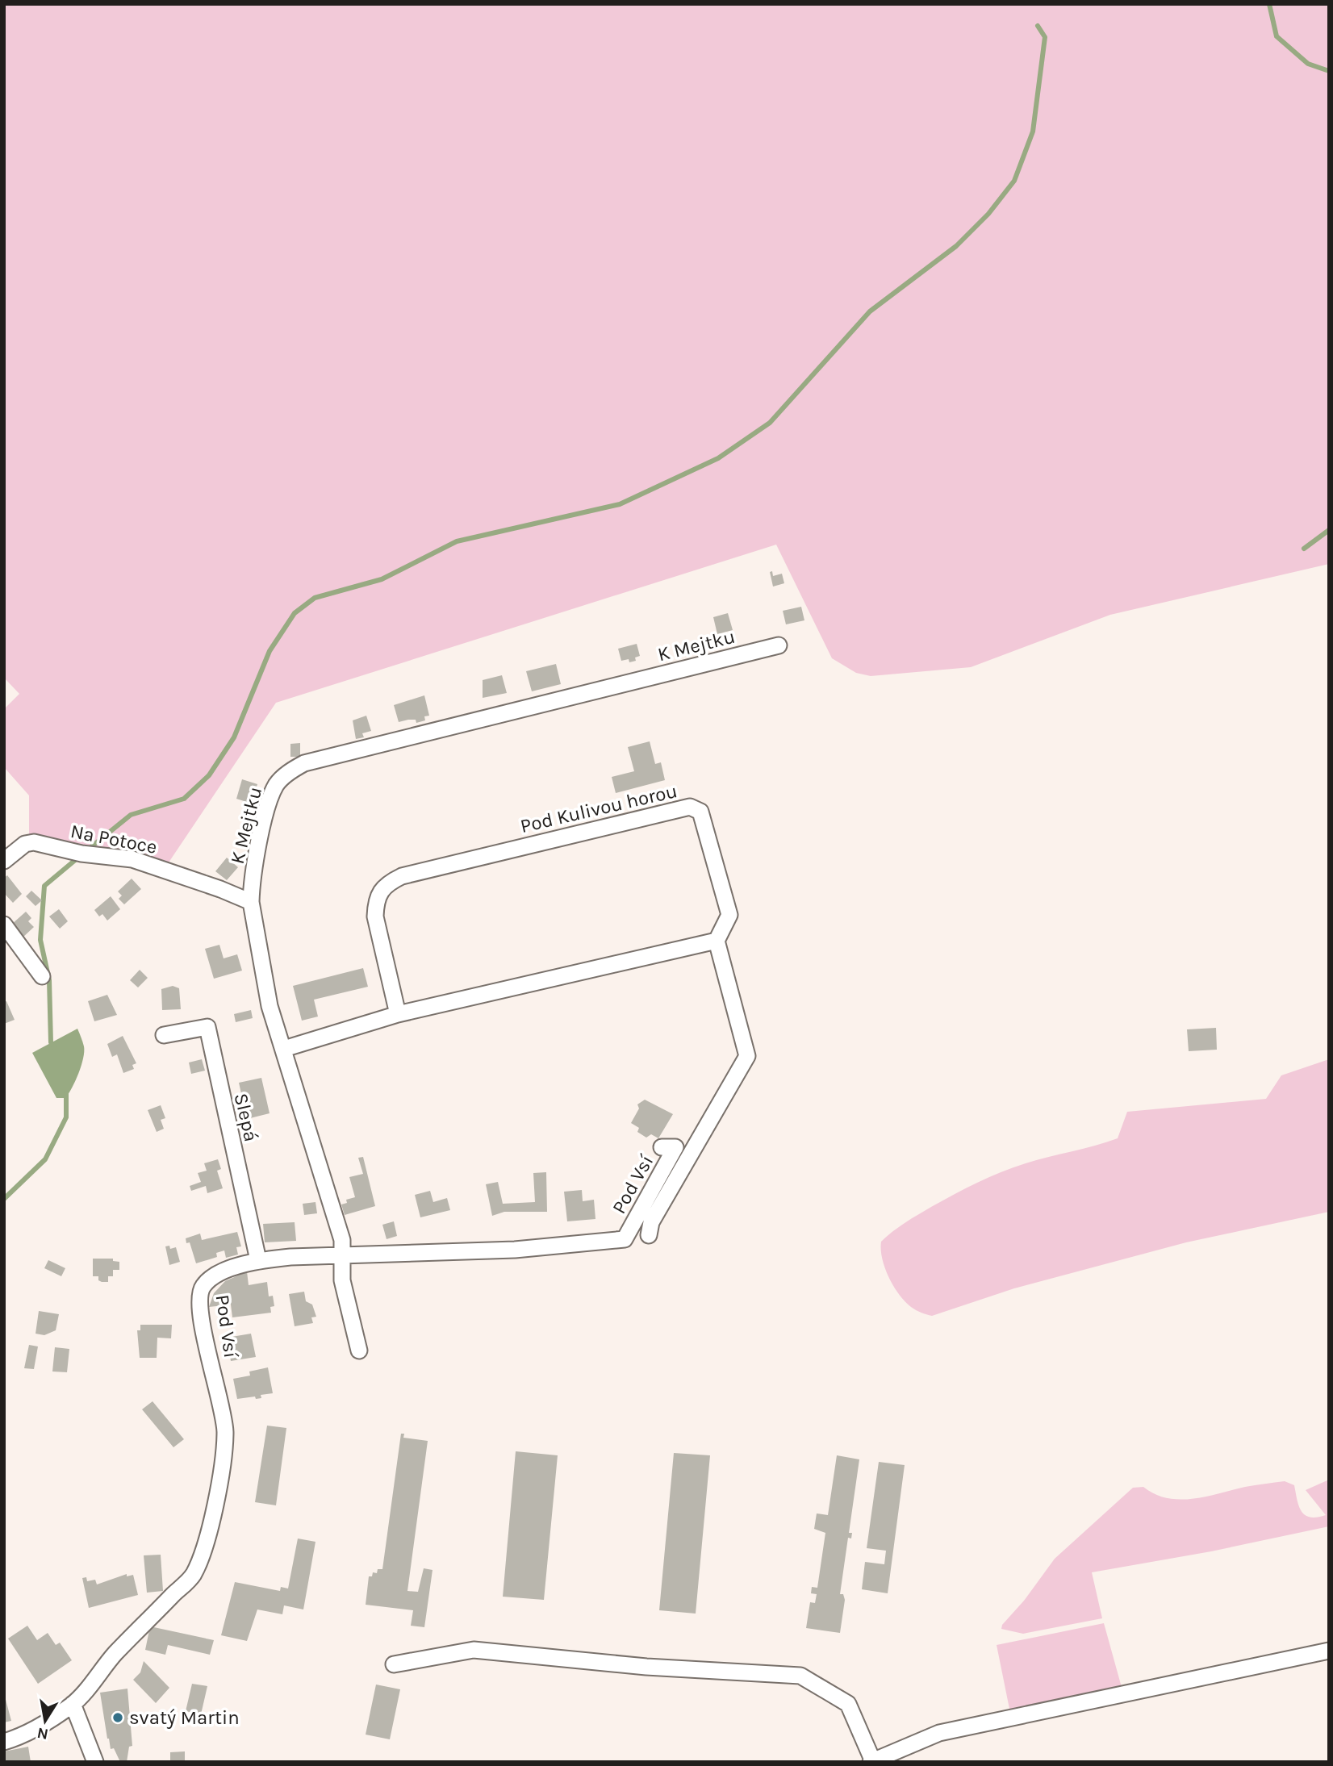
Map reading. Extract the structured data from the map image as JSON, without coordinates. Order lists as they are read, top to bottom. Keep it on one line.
{"streets":{"street":["K Mejtku","Pod Kulivou horou","Na Potoce","Slepá","Pod Vsí"]},"crossings":[["K Mejtku","Na Potoce"],["K Mejtku","Pod Vsí"],["Pod Kulivou horou","Pod Vsí"],["Slepá","Pod Vsí"]],"places":["svatý Martin"],"north":"bottom"}
